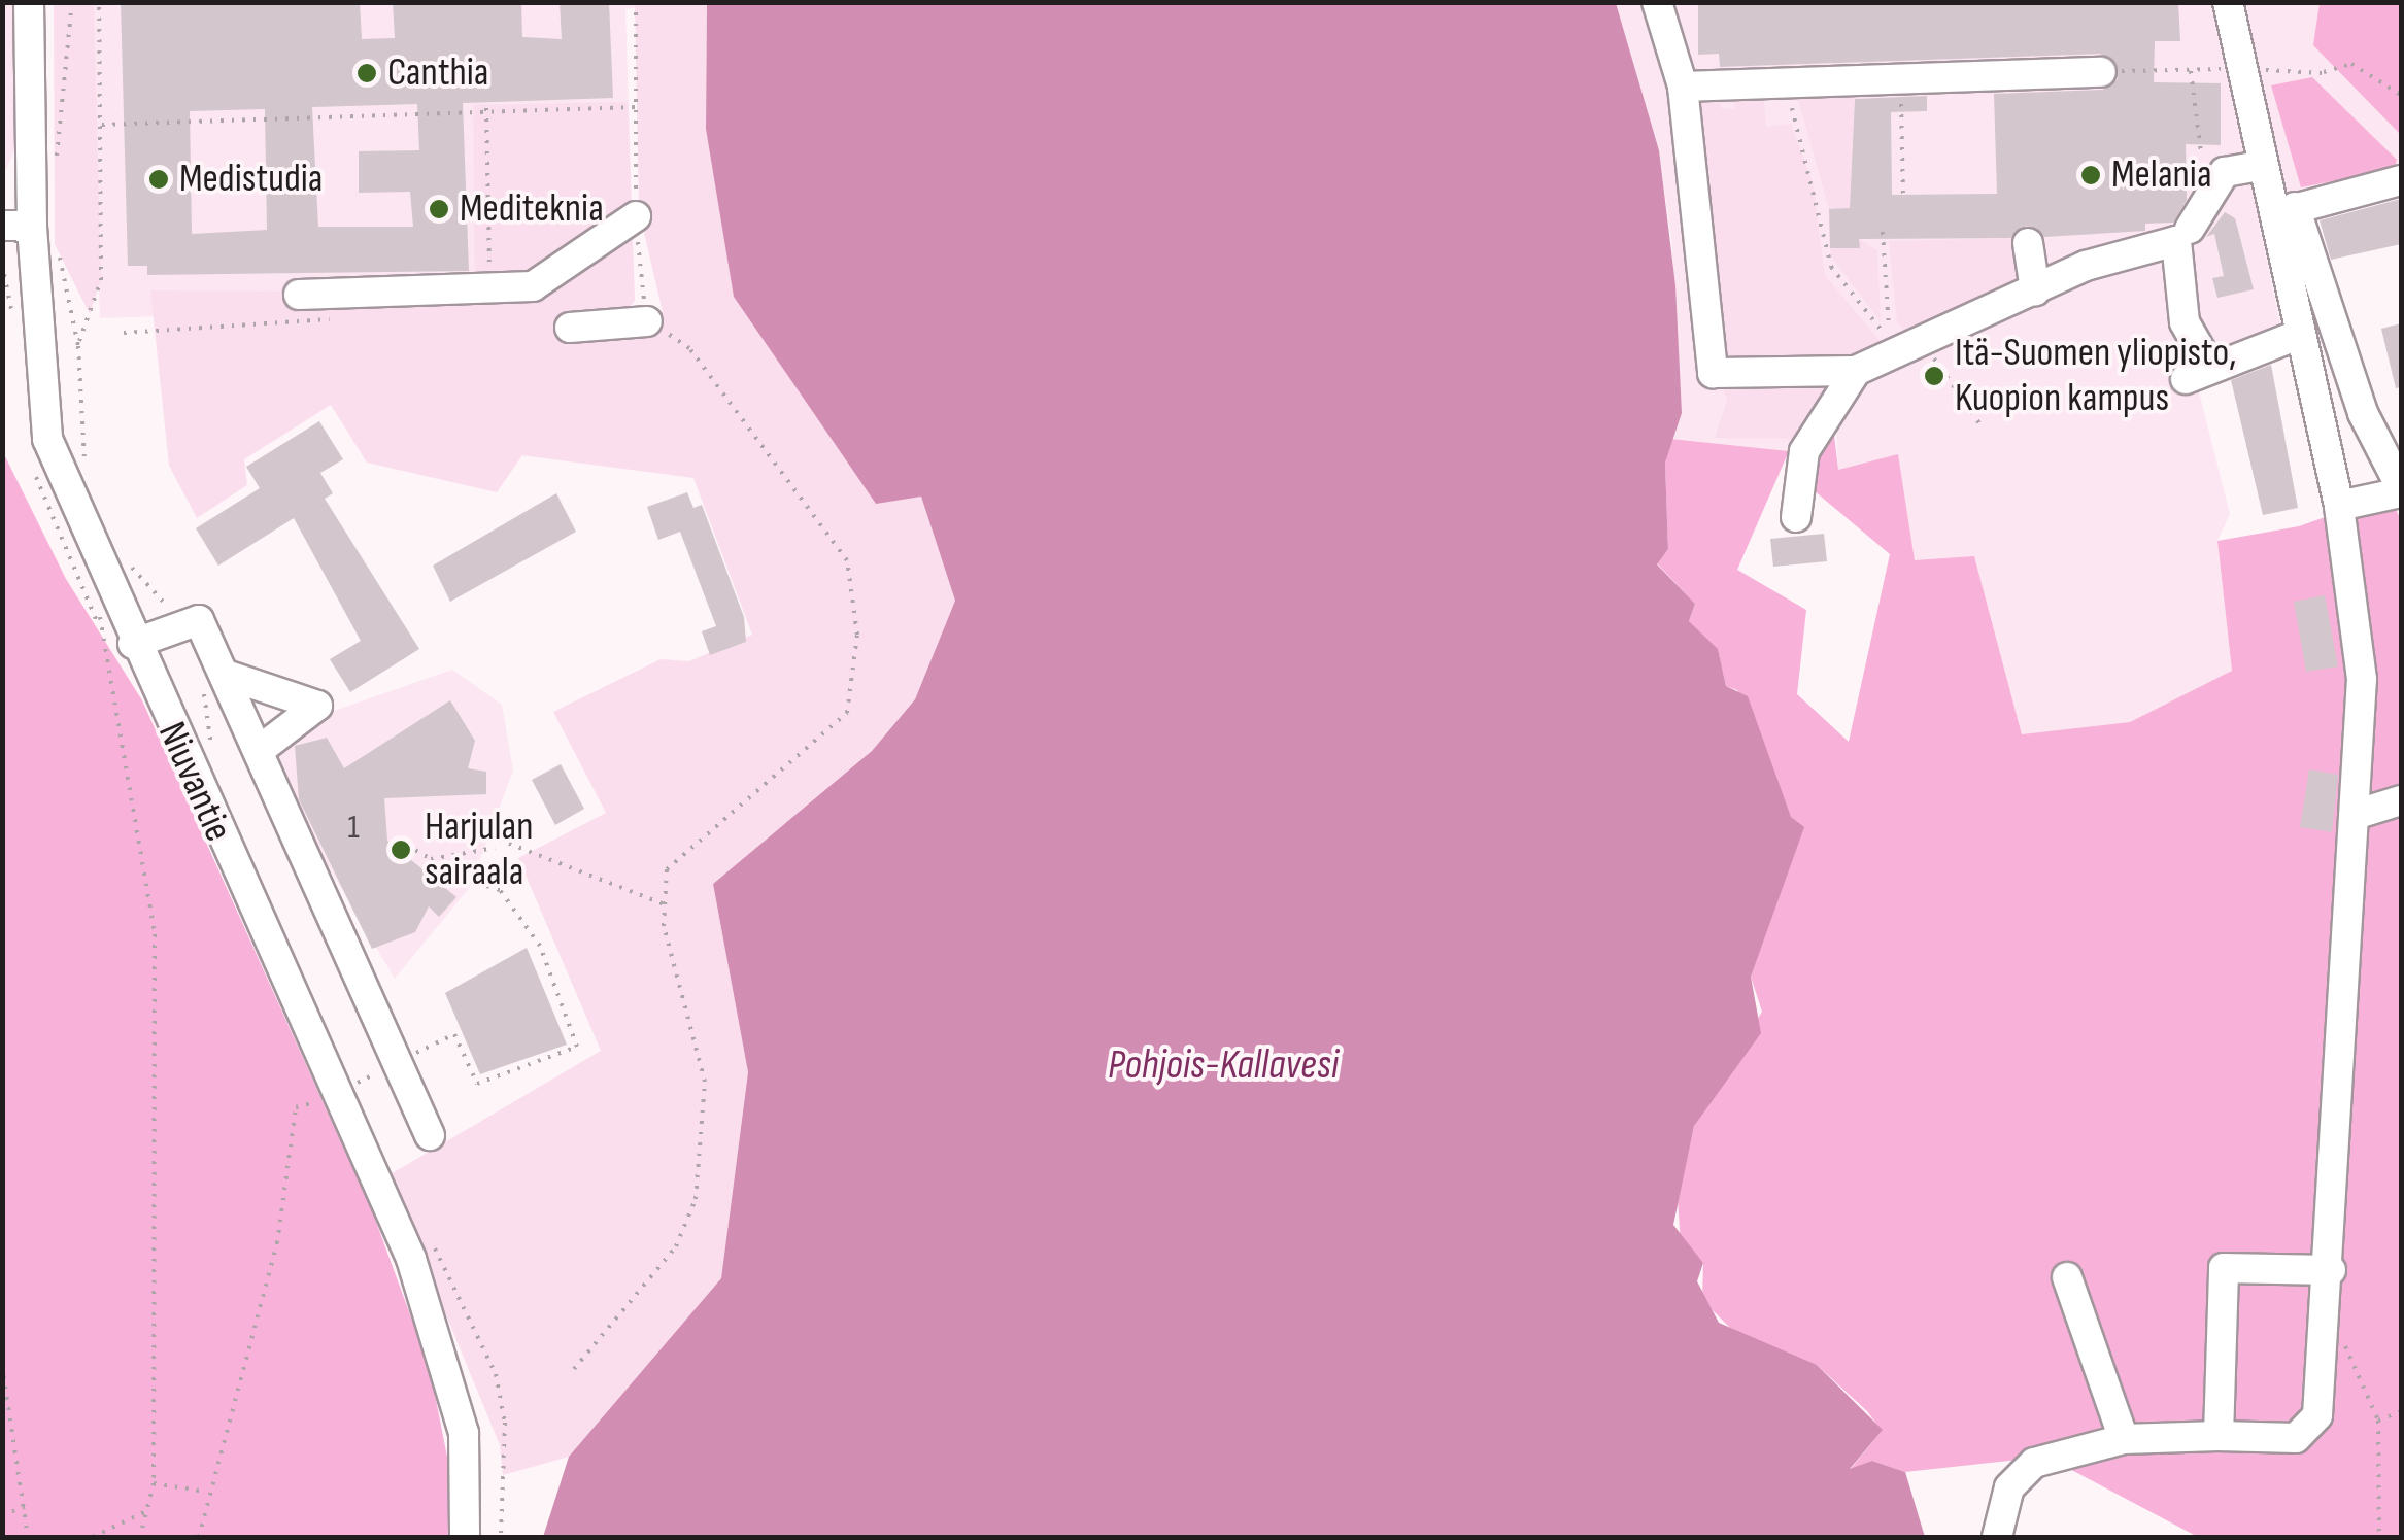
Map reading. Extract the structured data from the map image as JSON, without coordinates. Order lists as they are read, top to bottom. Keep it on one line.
{"streets":{"street":["Niuvantie"]},"water":["Pohjois-Kallavesi"],"places":["Canthia","Melania","Medistudia","Mediteknia","Itä-Suomen yliopisto, Kuopion kampus","Harjulan sairaala"],"house_numbers":["1"]}
